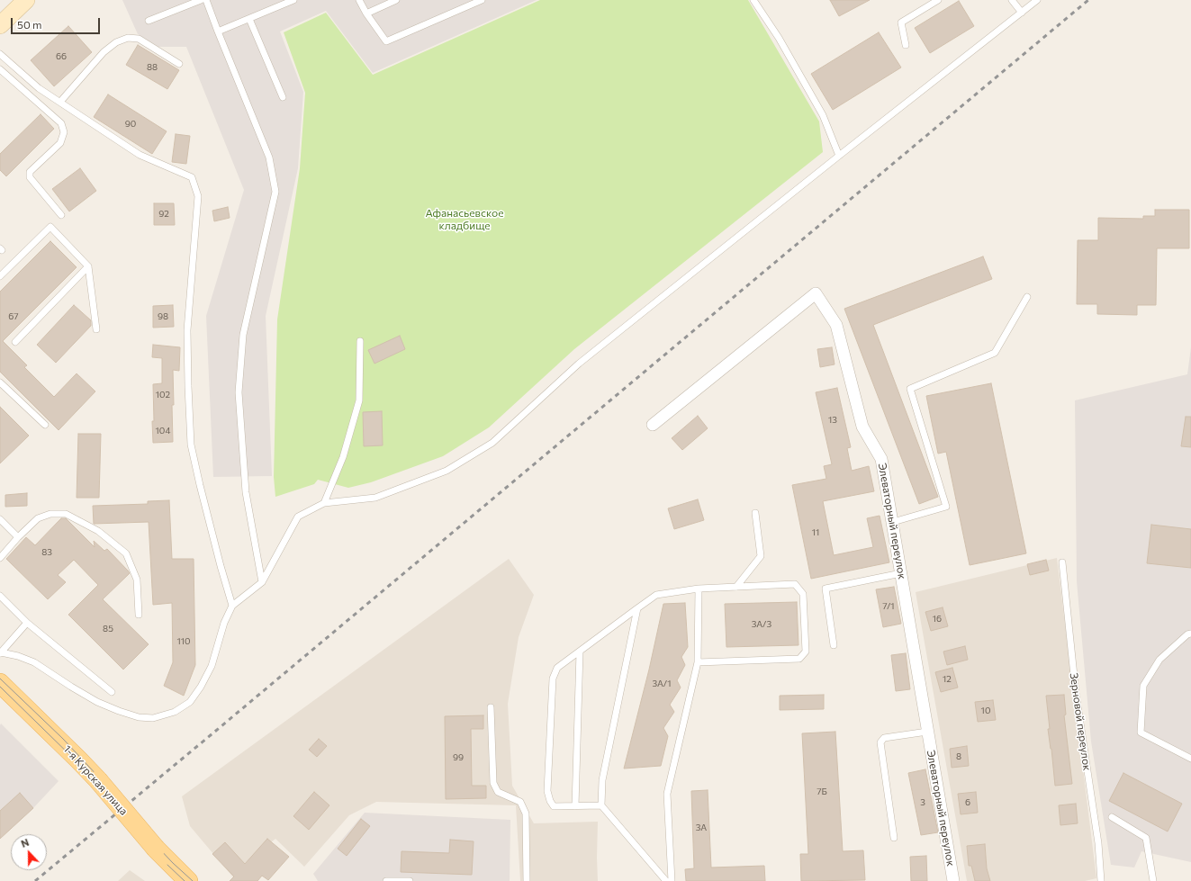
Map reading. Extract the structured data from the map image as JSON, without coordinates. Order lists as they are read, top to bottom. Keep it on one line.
{"streets":{"main road":["1-я Курская улица"],"street":["Элеваторный переулок"],"lane":["Зерновой переулок"]},"parks":["Афанасьевское кладбище"],"house_numbers":["66","88","90","92","67","98","102","13","104","11","83","7/1","16","3А/3","85","110","12","3А/1","10","8","99","7Б","3","6","3А"],"scale_bar":"50 m","north":"top"}
